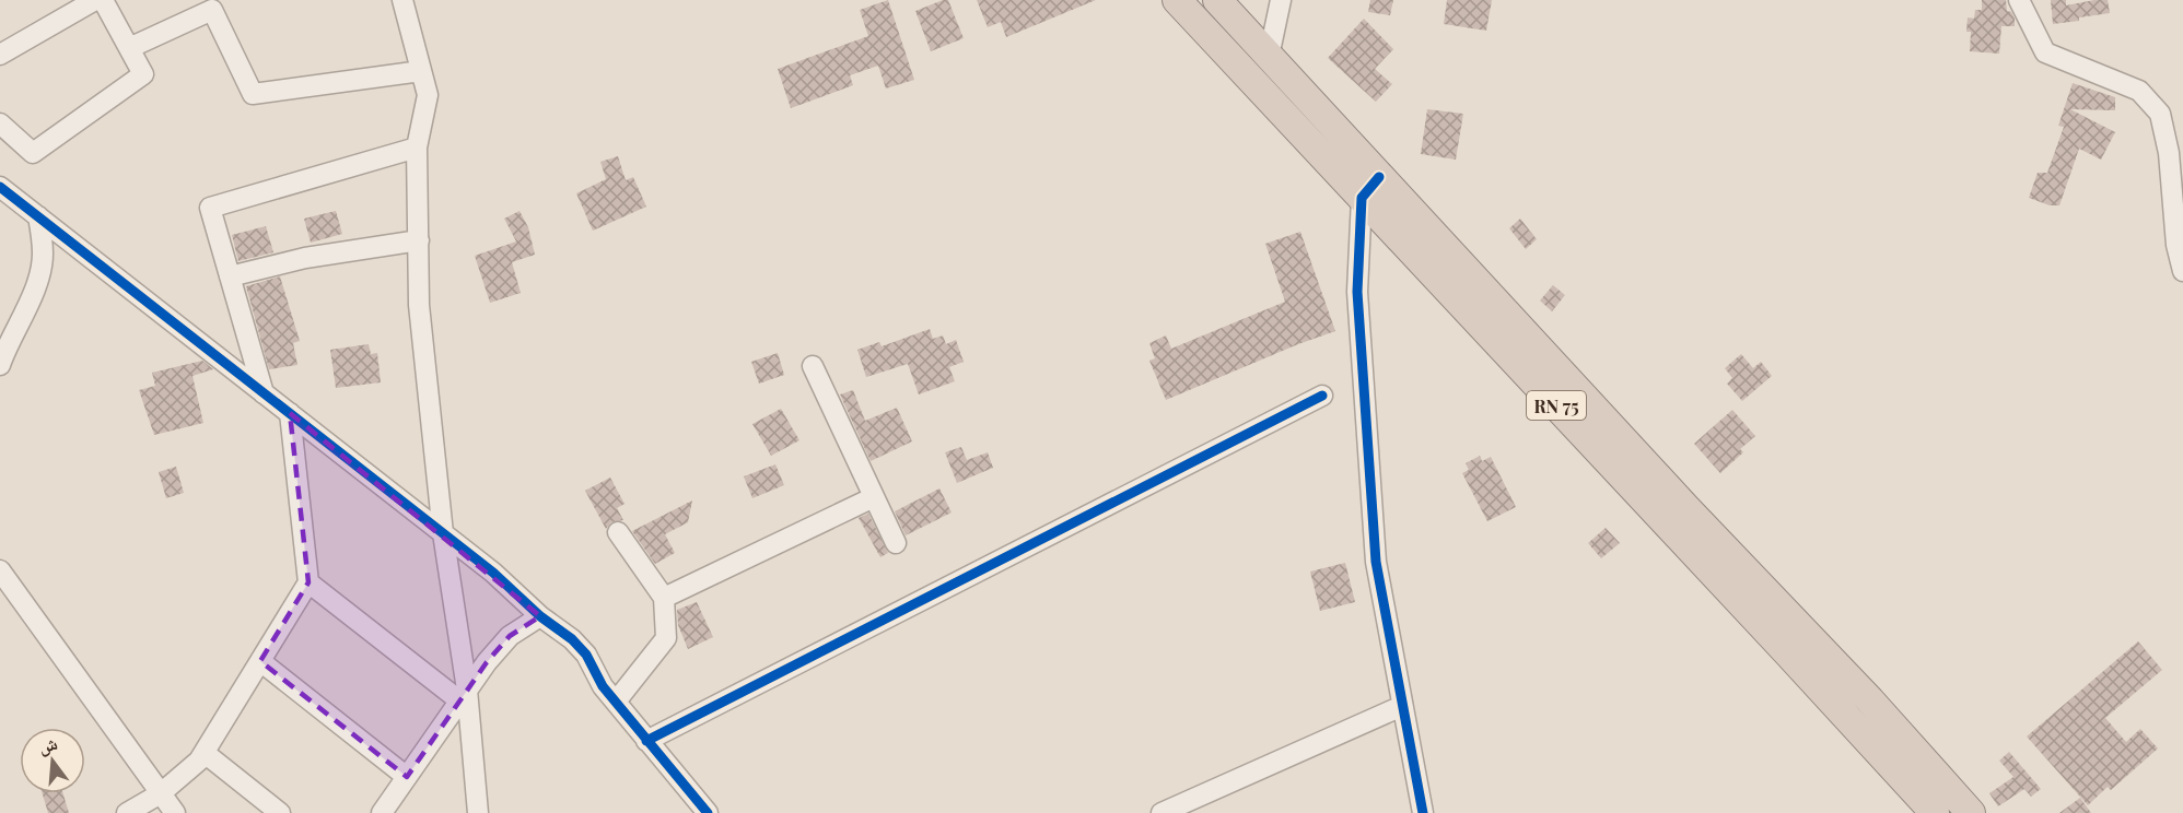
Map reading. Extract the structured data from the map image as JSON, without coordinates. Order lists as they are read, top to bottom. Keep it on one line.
{"streets":{"highway":["RN 75"]},"north":"top"}
